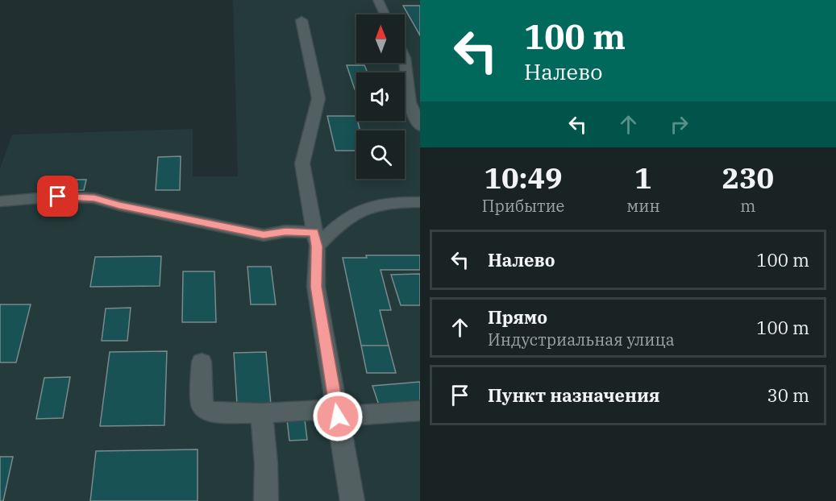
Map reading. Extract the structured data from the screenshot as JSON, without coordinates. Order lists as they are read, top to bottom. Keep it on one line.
{"north":"top","page":{"turn":["100 m","Налево"],"eta":["10:49","Прибытие","1","мин","230","m"],"list":[{"name":"Налево","value":"100 m"},{"name":"Прямо","note":"Индустриальная улица","value":"100 m"},{"name":"Пункт назначения","value":"30 m"}]}}
